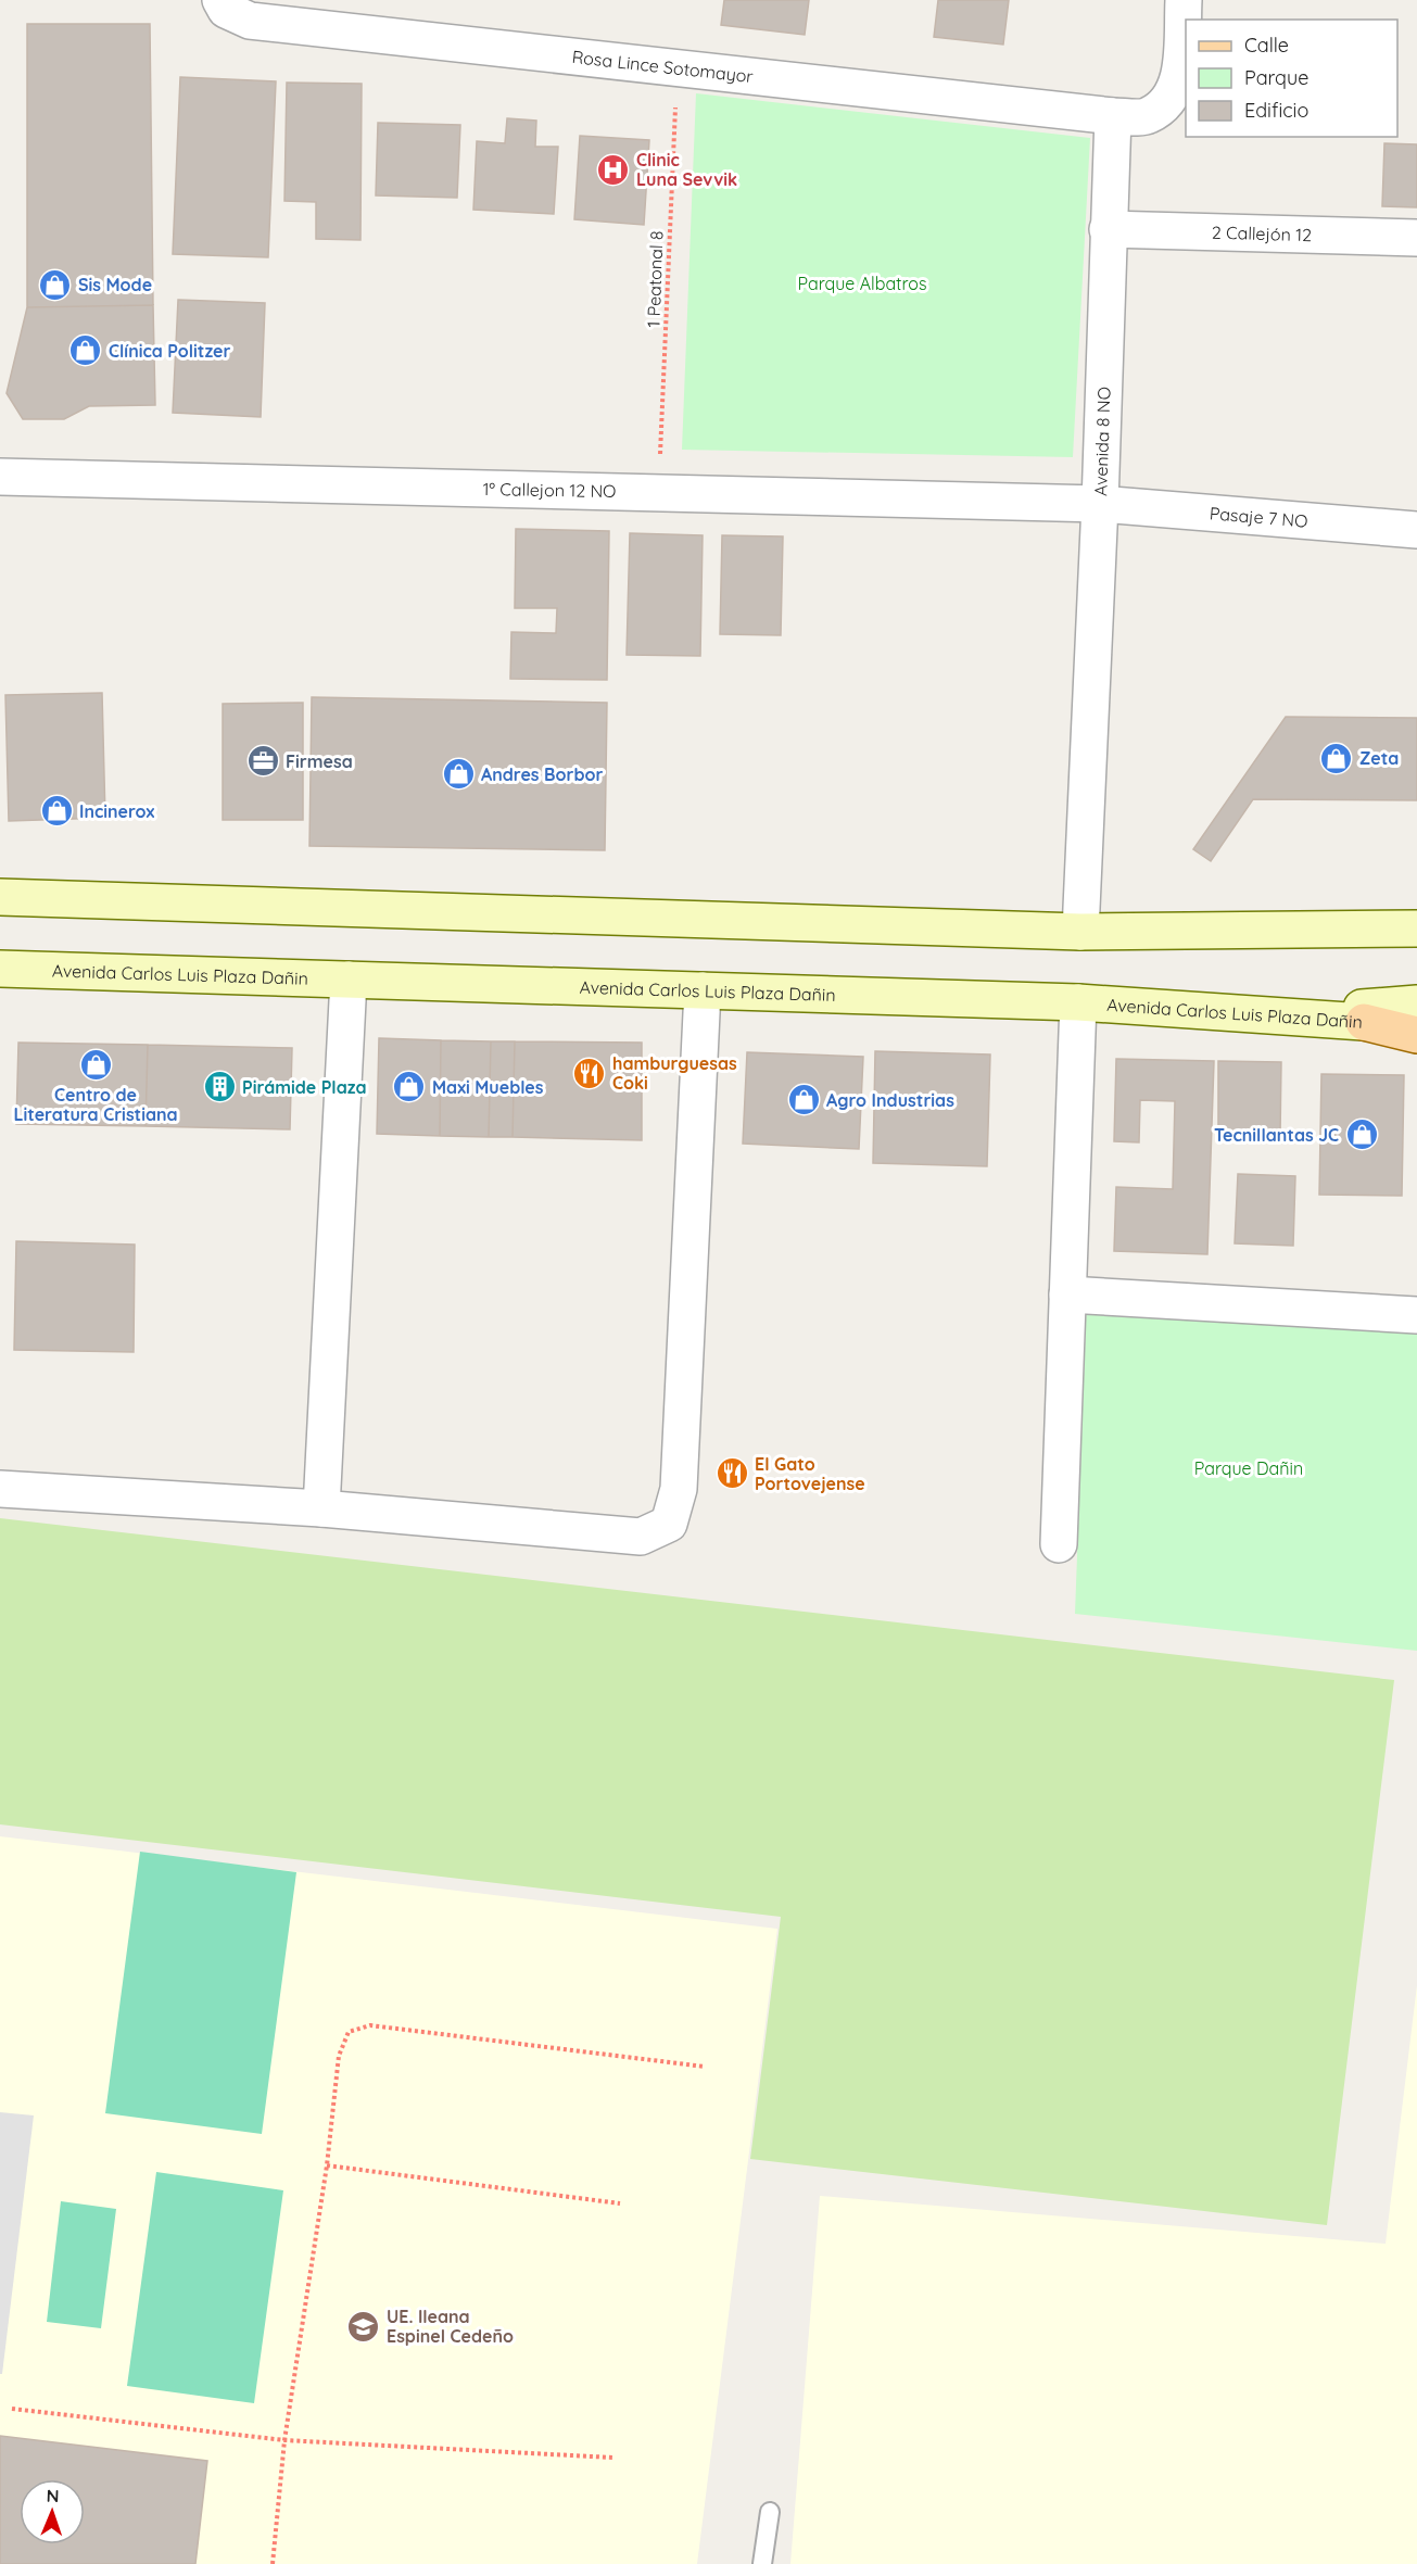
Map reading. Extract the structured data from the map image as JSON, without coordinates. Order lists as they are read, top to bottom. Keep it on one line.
{"streets":{"main road":["Avenida Carlos Luis Plaza Dañin"],"street":["Rosa Lince Sotomayor","2 Callejón 12","Avenida 8 NO","1º Callejon 12 NO","Pasaje 7 NO"],"path":["1 Peatonal 8"]},"crossings":[["Rosa Lince Sotomayor","1 Peatonal 8"],["Rosa Lince Sotomayor","Avenida 8 NO"],["2 Callejón 12","Avenida 8 NO"],["1 Peatonal 8","1º Callejon 12 NO"],["Avenida 8 NO","1º Callejon 12 NO"],["Avenida 8 NO","Pasaje 7 NO"],["1º Callejon 12 NO","Pasaje 7 NO"]],"parks":["Parque Albatros","Parque Dañin"],"places":{"hospital":["Clinic Luna Sevvik"],"shop":["Sis Mode","Clínica Politzer","Zeta","Andres Borbor","Incinerox","Centro de Literatura Cristiana","Maxi Muebles","Agro Industrias","Tecnillantas JC"],"office":["Firmesa"],"restaurant":["hamburguesas Coki","El Gato Portovejense"],"building":["Pirámide Plaza"],"school or university":["UE. Ileana Espinel Cedeño"]},"legend":["Calle","Parque","Edificio"],"north":"top"}
